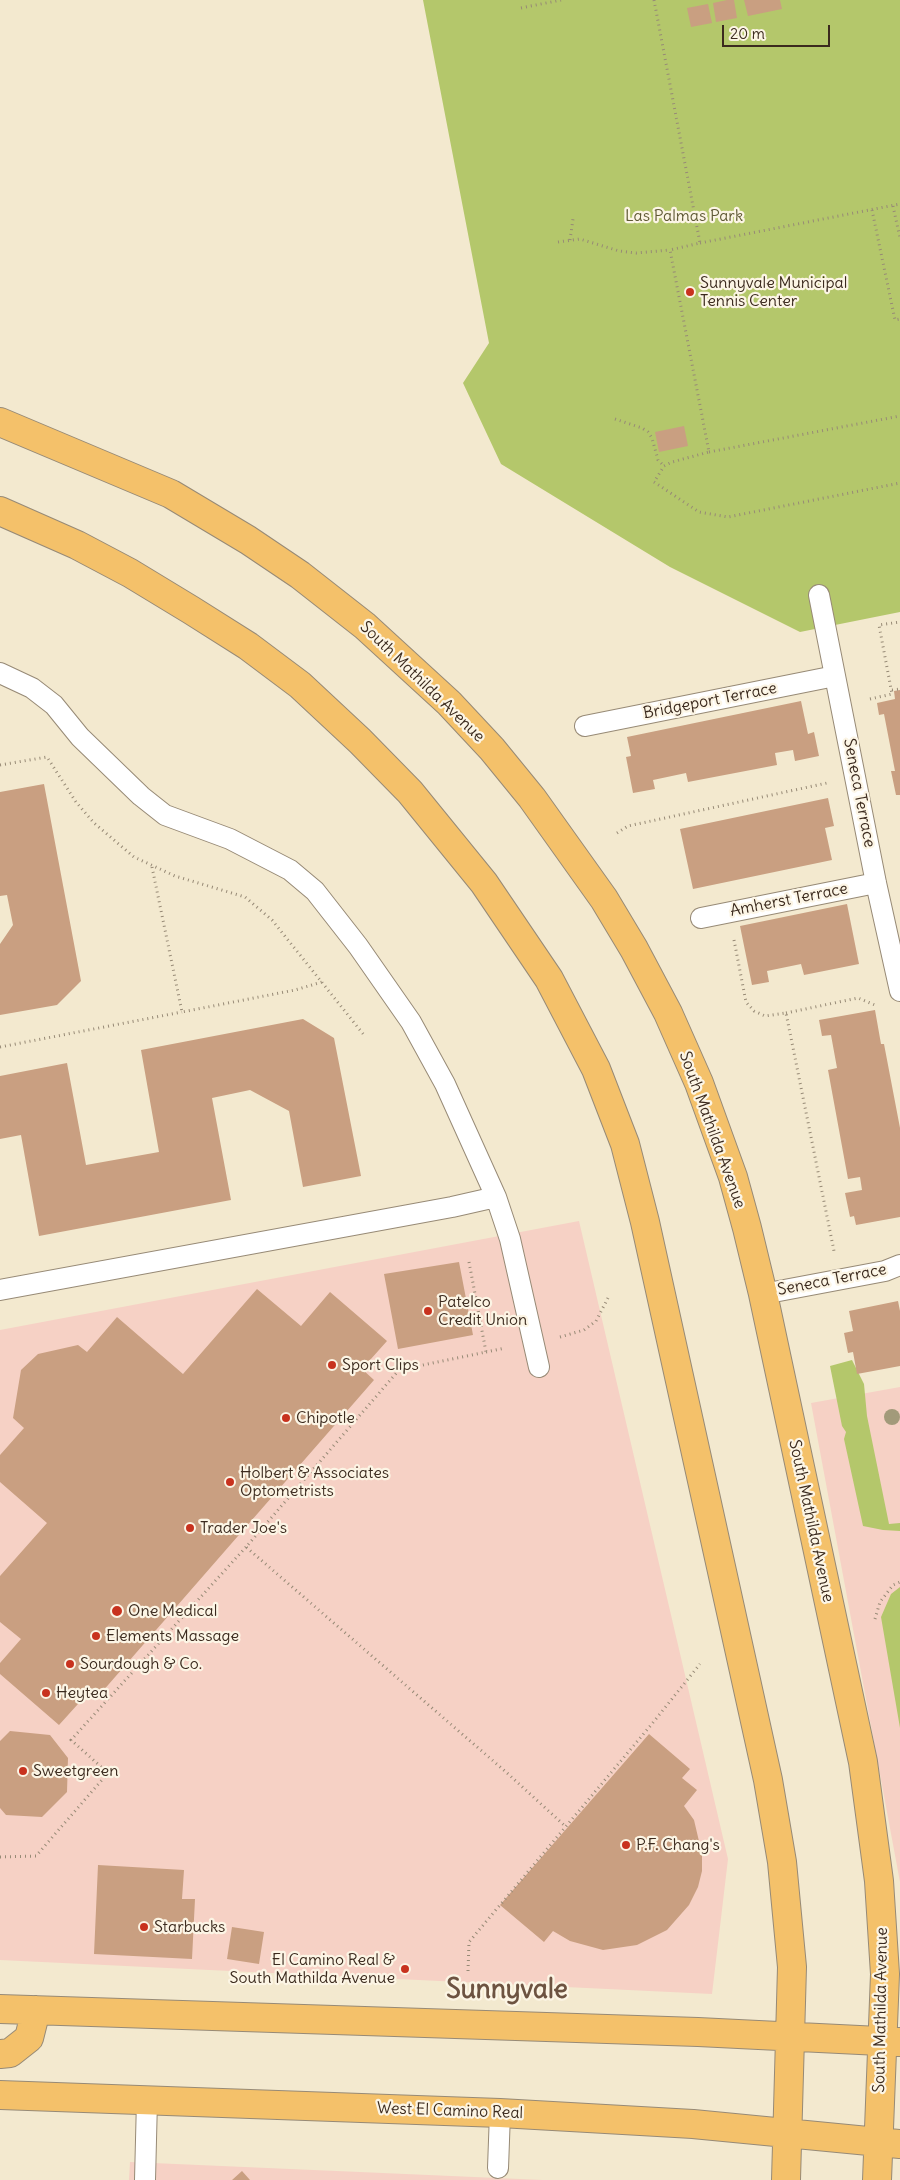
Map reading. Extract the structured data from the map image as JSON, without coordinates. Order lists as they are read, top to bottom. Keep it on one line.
{"streets":{"main road":["South Mathilda Avenue","West El Camino Real"],"lane":["Bridgeport Terrace","Seneca Terrace","Amherst Terrace"]},"crossings":[["South Mathilda Avenue","Seneca Terrace"],["South Mathilda Avenue","West El Camino Real"],["Bridgeport Terrace","Seneca Terrace"],["Seneca Terrace","Amherst Terrace"]],"districts":["Sunnyvale"],"parks":["Las Palmas Park"],"places":["Sunnyvale Municipal Tennis Center","Patelco Credit Union","Sport Clips","Chipotle","Holbert & Associates Optometrists","Trader Joe's","One Medical","Elements Massage","Sourdough & Co.","Heytea","Sweetgreen","P.F. Chang's","Starbucks","El Camino Real & South Mathilda Avenue"],"scale_bar":"20 m"}
